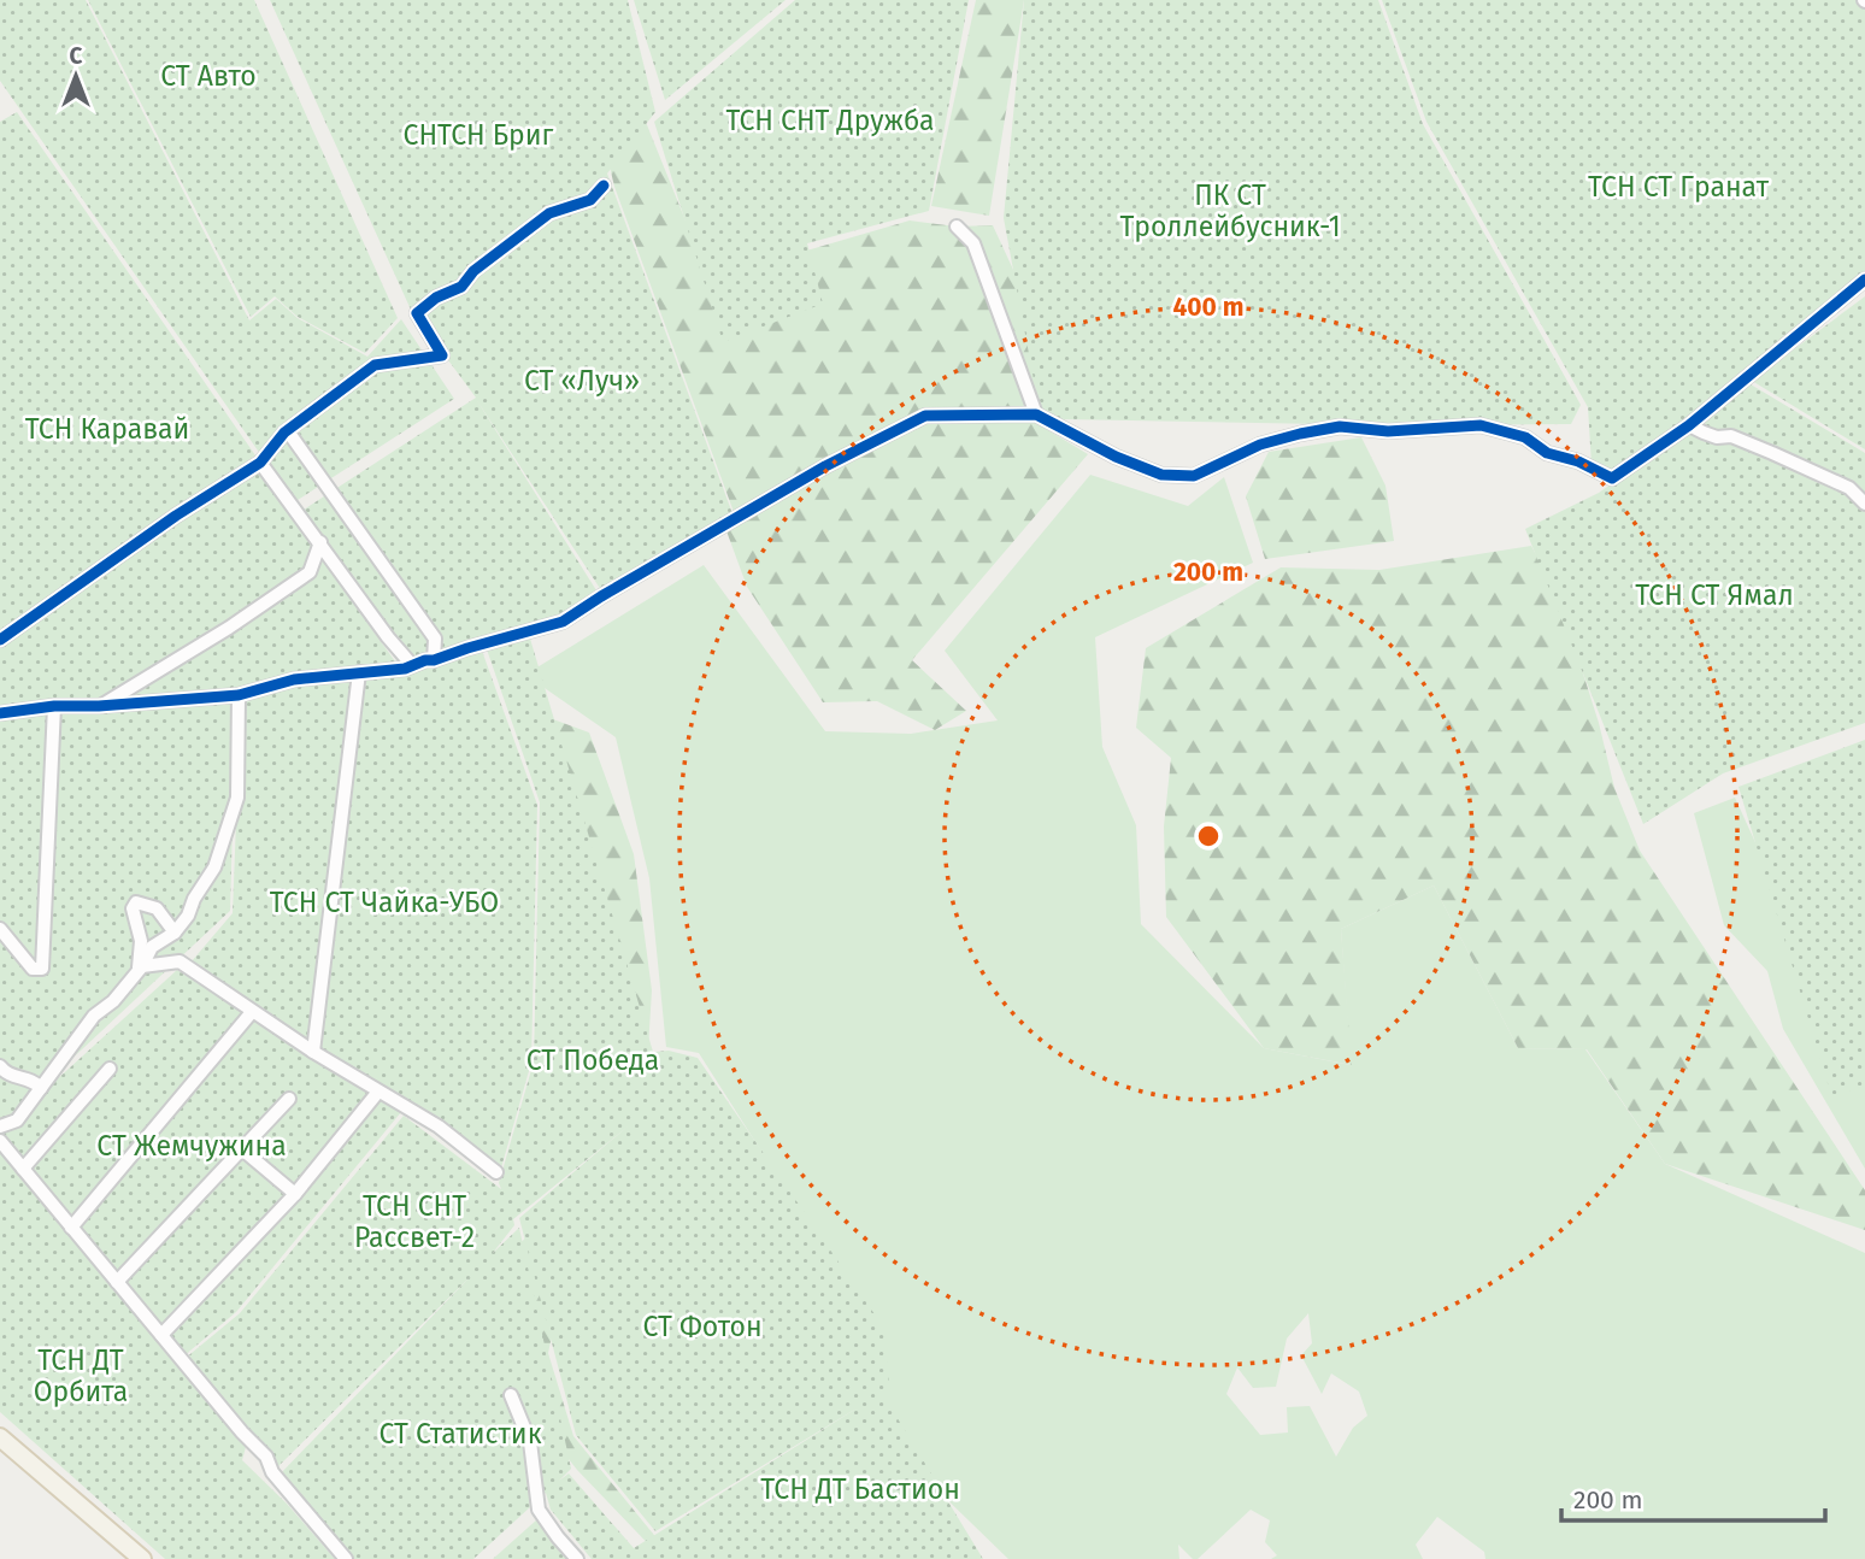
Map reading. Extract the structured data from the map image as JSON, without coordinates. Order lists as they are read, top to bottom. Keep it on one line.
{"parks":["СТ Авто","ТСН СНТ Дружба","СНТСН Бриг","ТСН СТ Гранат","ПК СТ Троллейбусник-1","СТ «Луч»","ТСН Каравай","ТСН СТ Ямал","ТСН СТ Чайка-УБО","СТ Победа","СТ Жемчужина","ТСН СНТ Рассвет-2","СТ Фотон","ТСН ДТ Орбита","СТ Статистик","ТСН ДТ Бастион"],"scale_bar":"200 m","north":"top","rings":["400 m","200 m"]}
